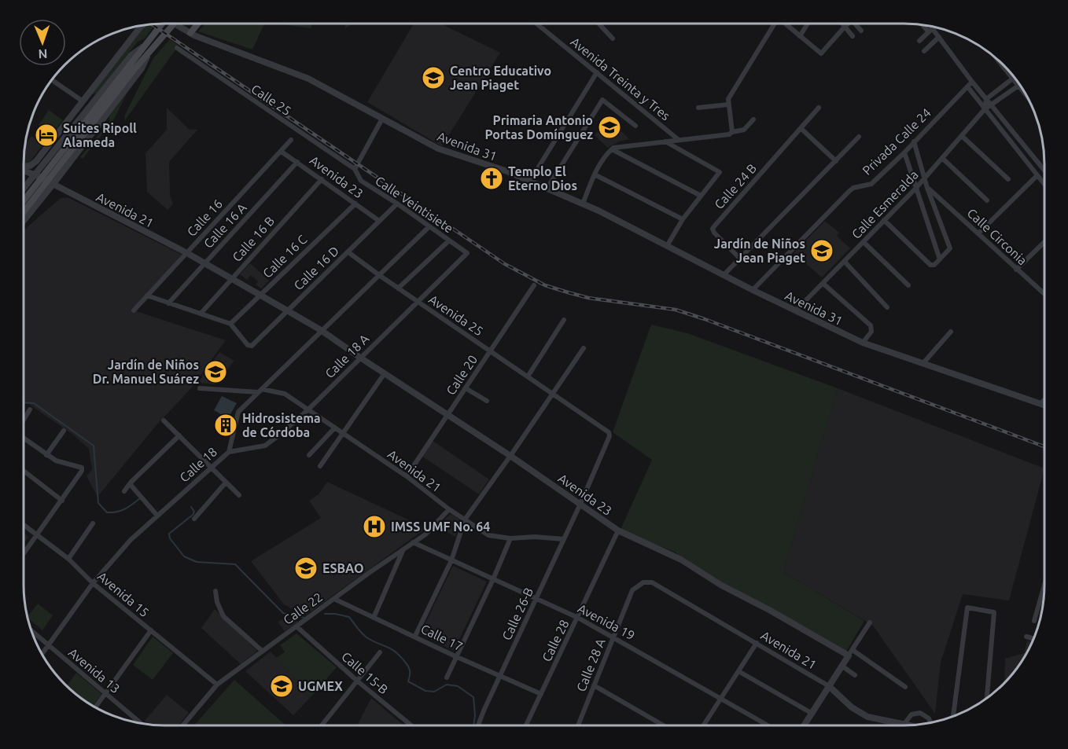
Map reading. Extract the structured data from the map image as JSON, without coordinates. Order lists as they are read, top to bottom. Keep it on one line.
{"streets":{"street":["Avenida Treinta y Tres","Calle 25","Privada Calle 24","Avenida 31","Avenida 23","Calle 24 B","Calle Veintisiete","Calle Esmeralda","Avenida 21","Calle 16","Calle 16 A","Calle Circonia","Calle 16 B","Calle 16 C","Calle 16 D","Avenida 25","Calle 18 A","Calle 20","Calle 18","Avenida 15","Calle 22","Calle 26-B","Avenida 19","Calle 17","Calle 28","Calle 28 A","Avenida 13","Calle 15-B"]},"crossings":[["Calle 25","Calle Veintisiete"],["Privada Calle 24","Avenida 31"],["Avenida 31","Calle Esmeralda"],["Avenida 23","Avenida 21"],["Avenida 23","Calle 16"],["Avenida 23","Calle 16 A"],["Avenida 23","Calle 16 B"],["Avenida 23","Calle 16 C"],["Avenida 23","Calle 16 D"],["Avenida 23","Calle 18 A"],["Avenida 23","Calle 20"],["Avenida 23","Calle 18"],["Avenida 23","Calle 26-B"],["Avenida 23","Calle 28"],["Calle Veintisiete","Calle 16 D"],["Calle Veintisiete","Calle 18 A"],["Calle Veintisiete","Calle 18"],["Avenida 21","Calle 16"],["Avenida 21","Calle 16 A"],["Avenida 21","Calle 16 B"],["Avenida 21","Calle 16 C"],["Avenida 21","Calle 16 D"],["Avenida 21","Calle 18 A"],["Avenida 21","Calle 20"],["Avenida 21","Calle 18"],["Avenida 21","Calle 22"],["Avenida 21","Calle 26-B"],["Avenida 21","Calle 28 A"],["Calle 16 C","Calle 16 D"],["Calle 16 D","Avenida 25"],["Avenida 25","Calle 18 A"],["Avenida 25","Calle 20"],["Avenida 25","Calle 18"],["Avenida 25","Calle 26-B"],["Calle 18 A","Calle 18"],["Calle 18","Avenida 15"],["Calle 18","Avenida 13"],["Avenida 15","Calle 22"],["Calle 22","Avenida 19"],["Calle 22","Calle 17"],["Calle 22","Calle 15-B"],["Calle 26-B","Avenida 19"],["Calle 26-B","Calle 17"],["Avenida 19","Calle 28"],["Avenida 19","Calle 28 A"],["Calle 17","Calle 28"]],"places":{"school or university":["Centro Educativo Jean Piaget","Primaria Antonio Portas Domínguez","Jardín de Niños Jean Piaget","Jardín de Niños Dr. Manuel Suárez","ESBAO","UGMEX"],"hotel":["Suites Ripoll Alameda"],"church":["Templo El Eterno Dios"],"building":["Hidrosistema de Córdoba"],"hospital":["IMSS UMF No. 64"]},"north":"bottom"}
